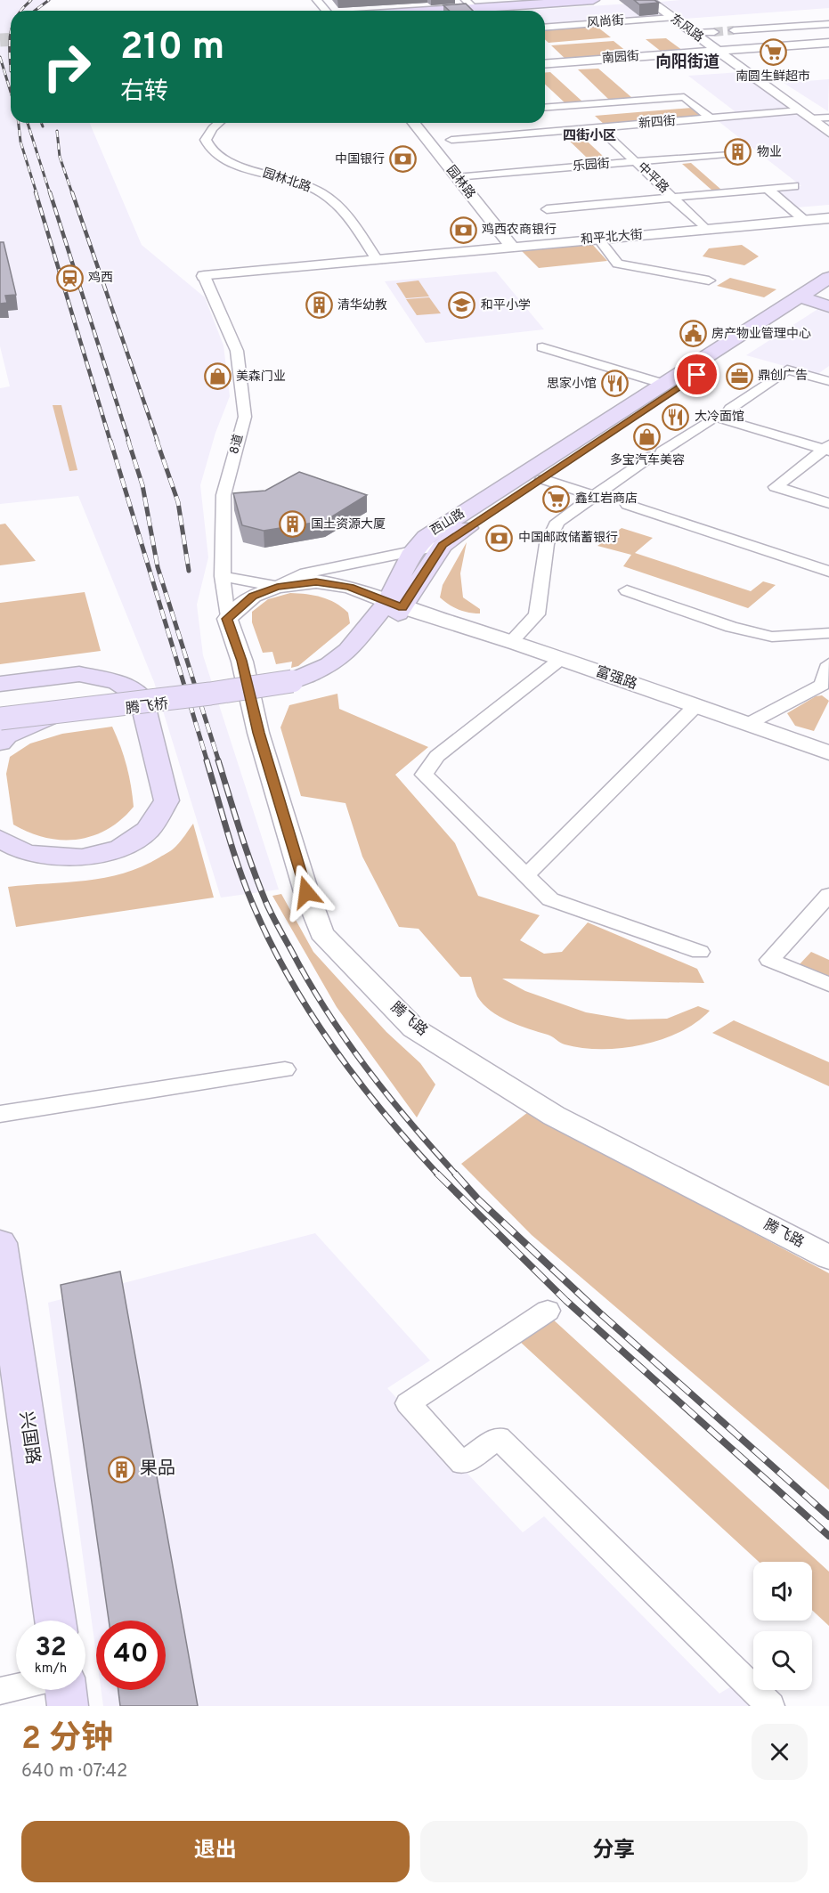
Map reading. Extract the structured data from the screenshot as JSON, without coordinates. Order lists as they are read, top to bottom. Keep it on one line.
{"streets":{"main road":["西山路","腾飞桥","兴国路"],"street":["风尚街","东风路","南园街","新四街","乐园街","中平路","园林北路","园林路","和平北大街","8道","富强路","腾飞路"]},"crossings":[["风尚街","东风路"],["东风路","南园街"],["东风路","新四街"],["新四街","中平路"],["乐园街","中平路"],["乐园街","园林路"],["中平路","和平北大街"],["园林北路","和平北大街"],["园林路","和平北大街"],["和平北大街","8道"],["8道","富强路"],["8道","腾飞路"],["西山路","富强路"],["西山路","腾飞桥"],["富强路","腾飞路"]],"districts":["向阳街道","四街小区"],"places":{"supermarket":["南圆生鲜超市","鑫红岩商店"],"building":["物业","清华幼教","国土资源大厦","果品"],"bank":["中国银行","鸡西农商银行","中国邮政储蓄银行"],"station":["鸡西"],"school or university":["和平小学"],"public building":["房产物业管理中心"],"office":["鼎创广告"],"shop":["美森门业","多宝汽车美容"],"restaurant":["思家小馆","大冷面馆"]},"page":{"turn":["210 m","右转"],"speed":"32 km/h","limit":"40","heading":["2 分钟","640 m · 07:42"],"buttons":["退出","分享"]}}
